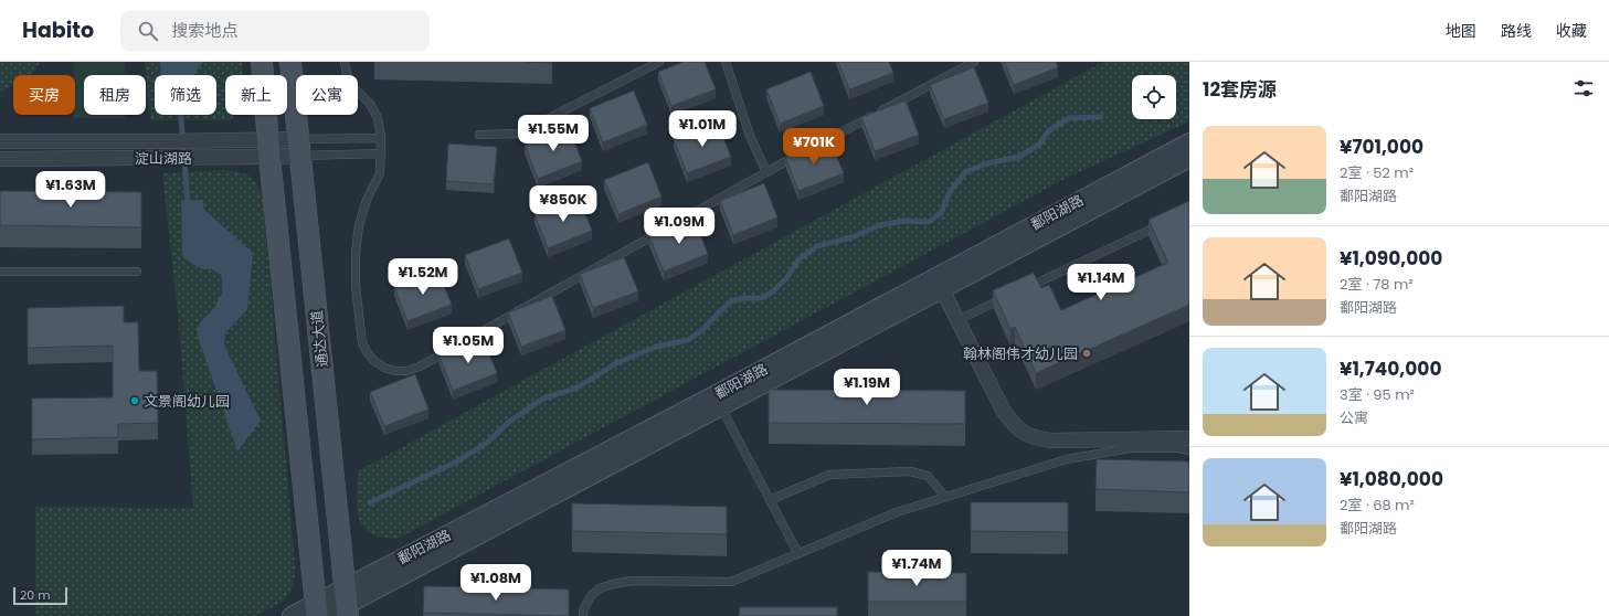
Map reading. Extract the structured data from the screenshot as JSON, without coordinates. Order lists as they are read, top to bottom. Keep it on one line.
{"streets":{"main road":["通达大道"],"street":["淀山湖路","鄱阳湖路"]},"crossings":[["淀山湖路","通达大道"],["鄱阳湖路","通达大道"]],"places":["翰林阁伟才幼儿园","文景阁幼儿园"],"scale_bar":"20 m","page":{"header":"Habito","search":"搜索地点","nav":["地图","路线","收藏"],"heading":"12套房源","chip":["买房","租房","筛选","新上","公寓"],"price":["¥1.01M","¥1.55M","¥701K","¥1.63M","¥850K","¥1.09M","¥1.52M","¥1.14M","¥1.05M","¥1.19M","¥1.74M","¥1.08M"],"list":[{"name":"¥701,000","note":"2室 · 52 m² · 鄱阳湖路"},{"name":"¥1,090,000","note":"2室 · 78 m² · 鄱阳湖路"},{"name":"¥1,740,000","note":"3室 · 95 m² · 公寓"},{"name":"¥1,080,000","note":"2室 · 68 m² · 鄱阳湖路"}],"scale":"20 m"}}
